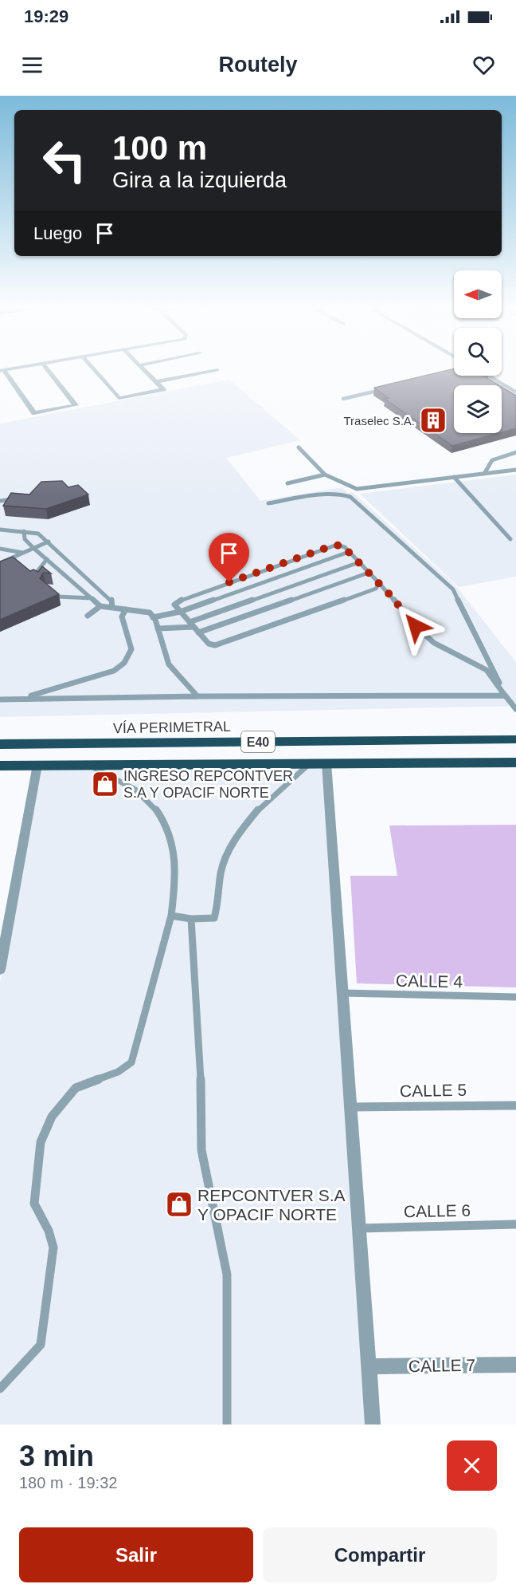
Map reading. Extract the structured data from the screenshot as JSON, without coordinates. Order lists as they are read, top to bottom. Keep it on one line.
{"streets":{"highway":["VÍA PERIMETRAL","E40"],"street":["CALLE 7"],"lane":["CALLE 4","CALLE 5","CALLE 6"]},"places":{"building":["Traselec S.A."],"shop":["INGRESO REPCONTVER S.A Y OPACIF NORTE","REPCONTVER S.A Y OPACIF NORTE"]},"north":"left","page":{"status":"19:29","header":"Routely","turn":["100 m","Gira a la izquierda"],"then":"Luego","heading":["3 min","180 m · 19:32"],"buttons":["Salir","Compartir"]}}
